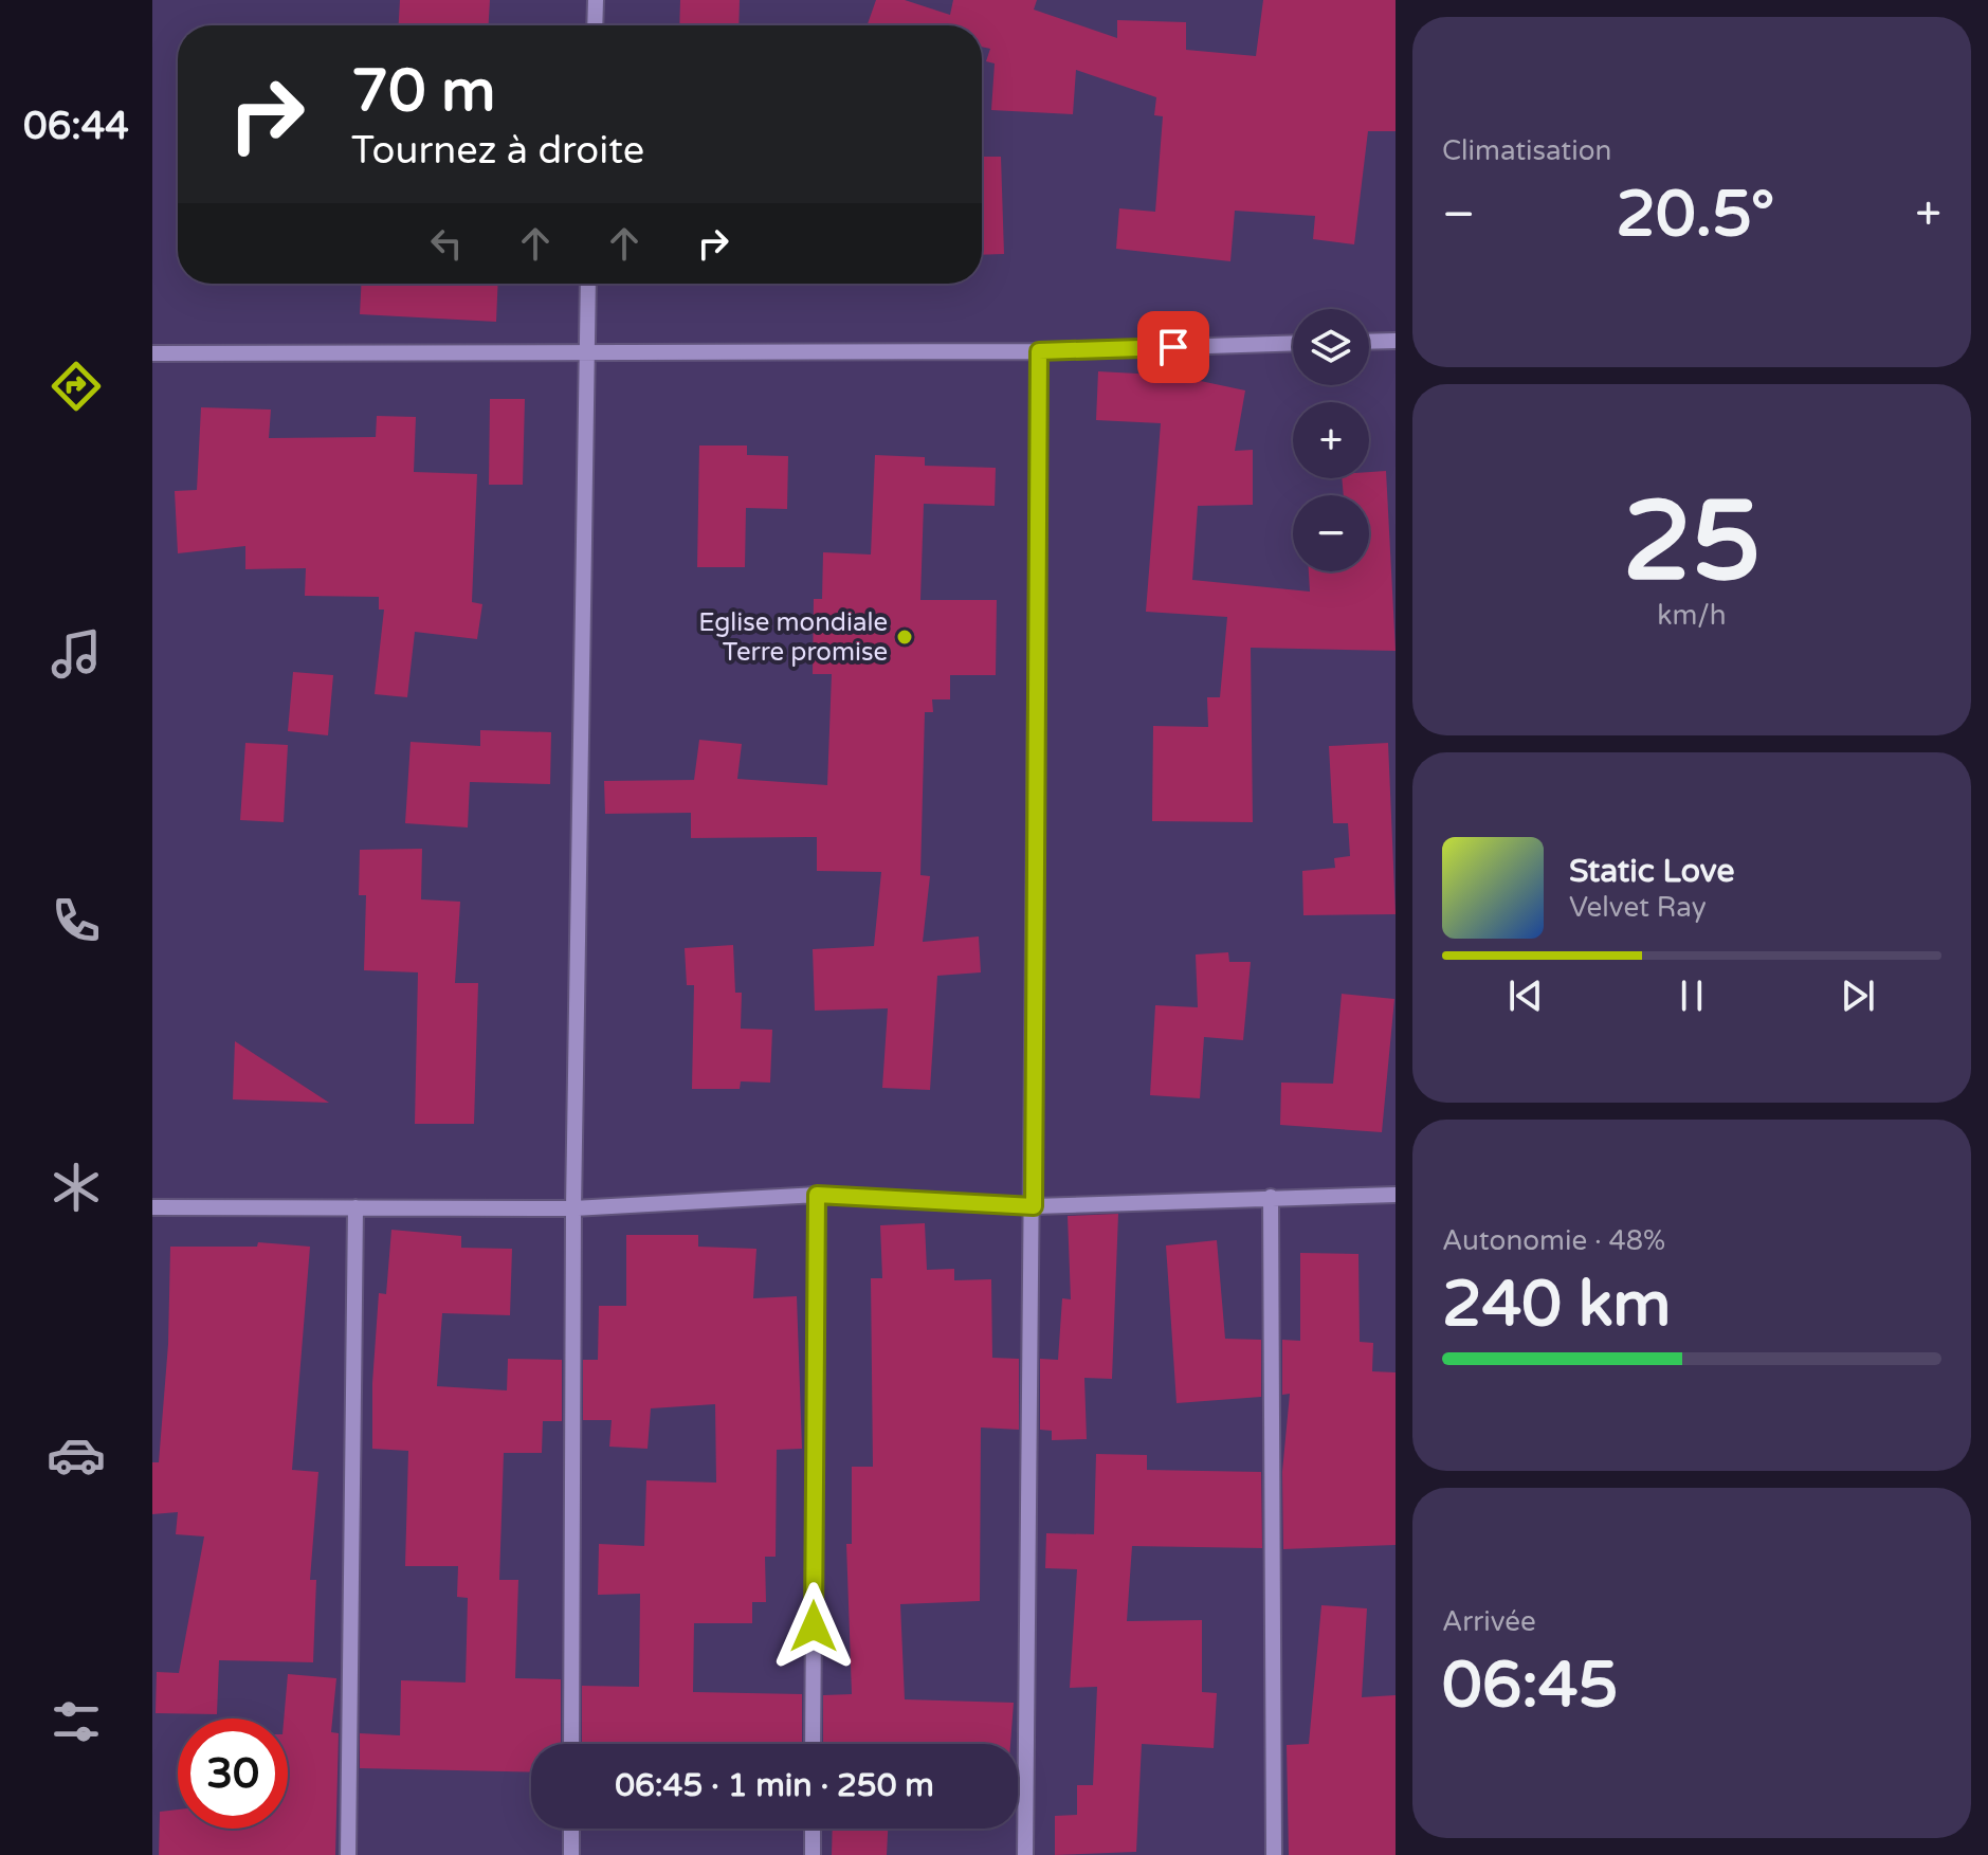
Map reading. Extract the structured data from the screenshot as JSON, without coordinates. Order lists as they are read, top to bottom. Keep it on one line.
{"places":["Eglise mondiale Terre promise"],"page":{"tabs":"06:44","tile":["Climatisation",["25","km/h"],["Autonomie · 48%","240 km"],["Arrivée","06:45"]],"turn":["70 m","Tournez à droite"],"heat":["−","20.5°","+"],"map_buttons":["+","−"],"song":["Static Love","Velvet Ray"],"limit":"30","trip":"06:45 · 1 min · 250 m"}}
